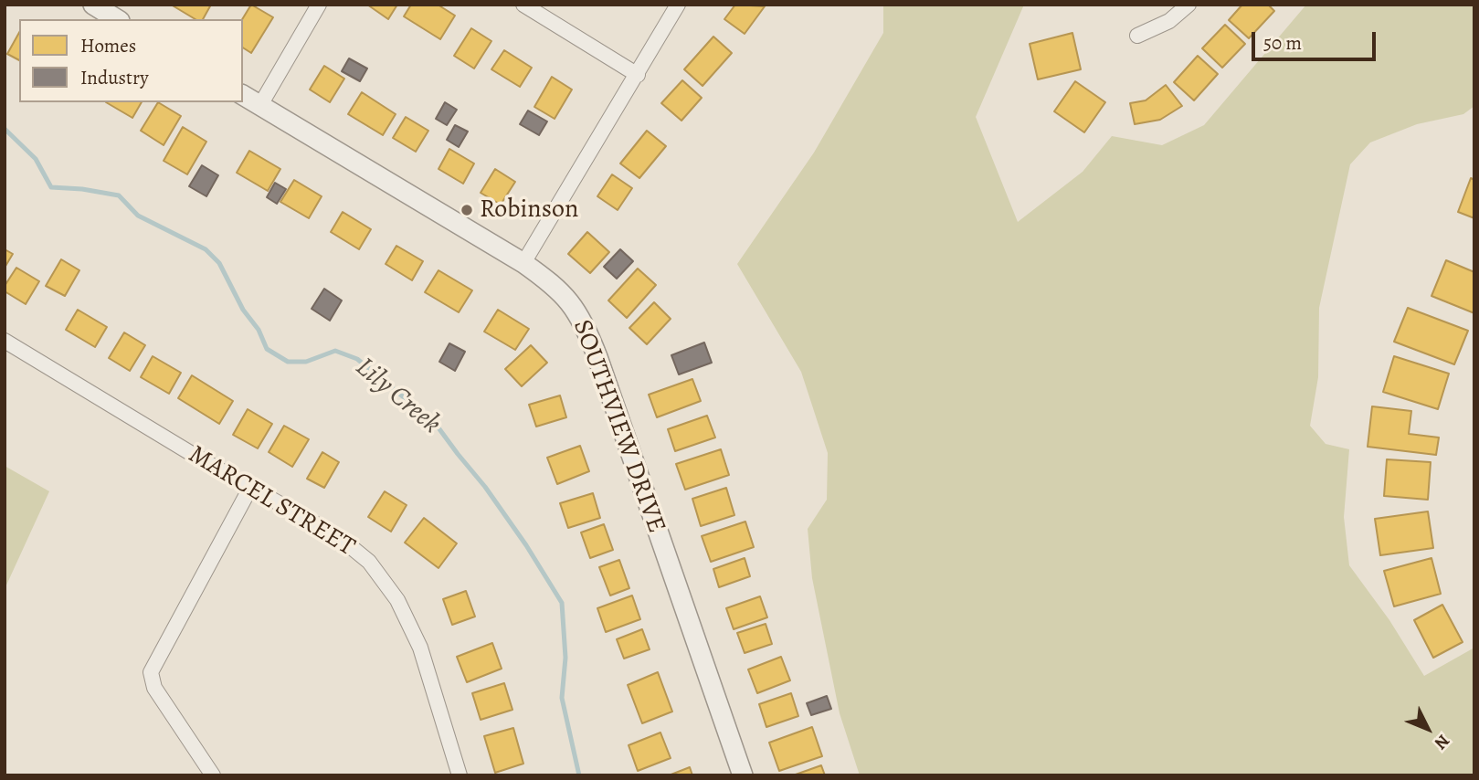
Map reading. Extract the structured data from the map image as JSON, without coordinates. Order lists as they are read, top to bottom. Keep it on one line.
{"streets":{"street":["SOUTHVIEW DRIVE","MARCEL STREET"]},"water":["Lily Creek"],"places":["Robinson"],"legend":["Homes","Industry"],"scale_bar":"50 m","north":"bottom right"}
